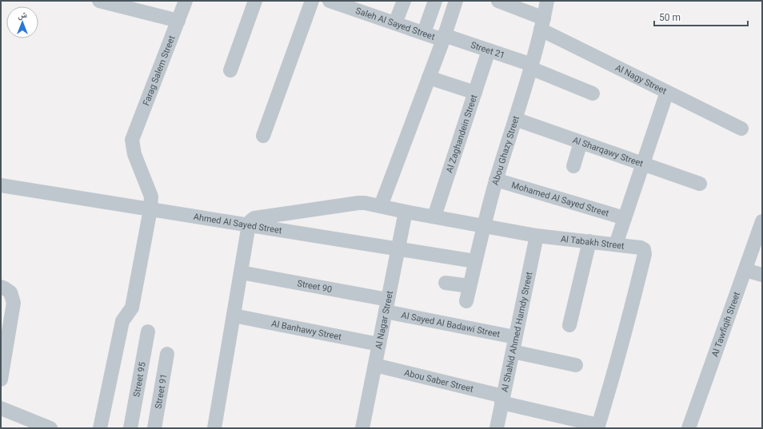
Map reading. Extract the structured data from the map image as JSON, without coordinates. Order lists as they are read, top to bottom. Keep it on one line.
{"streets":{"street":["Saleh Al Sayed Street","Street 21","Farag Salem Street","Al Nagy Street","Al Zaghandein Street","Abou Ghazy Street","Al Sharqawy Street","Mohamed Al Sayed Street","Ahmed Al Sayed Street","Al Tabakh Street","Street 90","Al Nagar Street","Al Sayed Al Badawi Street","Al Tawfiqih Street","Al Banhawy Street","Al Shahid Ahmed Hamdy Street","Street 95","Abou Saber Street","Street 91"]},"crossings":[["Saleh Al Sayed Street","Street 21"],["Street 21","Al Zaghandein Street"],["Street 21","Abou Ghazy Street"],["Farag Salem Street","Ahmed Al Sayed Street"],["Al Nagy Street","Abou Ghazy Street"],["Al Zaghandein Street","Al Tabakh Street"],["Abou Ghazy Street","Al Sharqawy Street"],["Abou Ghazy Street","Mohamed Al Sayed Street"],["Abou Ghazy Street","Ahmed Al Sayed Street"],["Abou Ghazy Street","Al Tabakh Street"],["Ahmed Al Sayed Street","Al Tabakh Street"],["Ahmed Al Sayed Street","Al Nagar Street"],["Al Tabakh Street","Al Nagar Street"],["Al Tabakh Street","Al Shahid Ahmed Hamdy Street"],["Al Tabakh Street","Abou Saber Street"],["Street 90","Al Nagar Street"],["Street 90","Al Sayed Al Badawi Street"],["Al Nagar Street","Al Sayed Al Badawi Street"],["Al Nagar Street","Al Banhawy Street"],["Al Nagar Street","Abou Saber Street"],["Al Sayed Al Badawi Street","Al Shahid Ahmed Hamdy Street"],["Al Shahid Ahmed Hamdy Street","Abou Saber Street"]],"scale_bar":"50 m","north":"top"}
